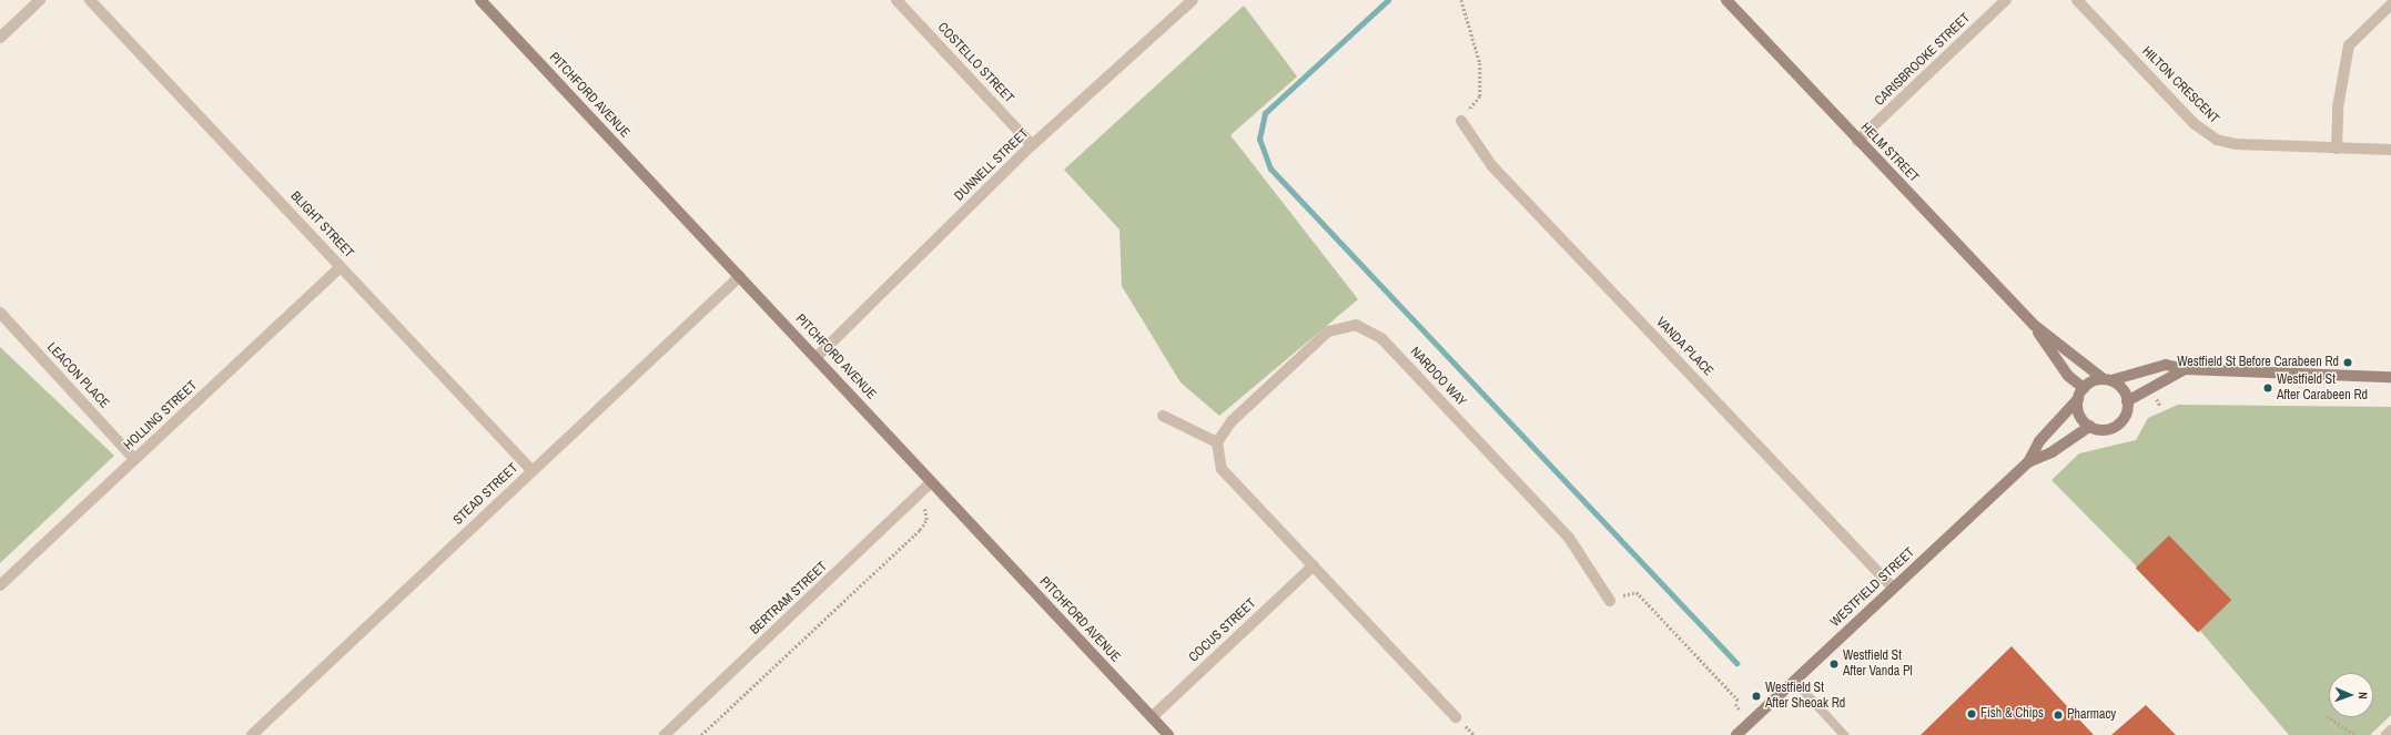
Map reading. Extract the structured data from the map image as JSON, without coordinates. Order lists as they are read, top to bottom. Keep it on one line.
{"streets":{"street":["CARISBROOKE STREET","COSTELLO STREET","HILTON CRESCENT","PITCHFORD AVENUE","HELM STREET","DUNNELL STREET","BLIGHT STREET","VANDA PLACE","LEACON PLACE","NARDOO WAY","HOLLING STREET","STEAD STREET","WESTFIELD STREET","BERTRAM STREET","COCUS STREET"]},"crossings":[["CARISBROOKE STREET","HELM STREET"],["COSTELLO STREET","DUNNELL STREET"],["PITCHFORD AVENUE","DUNNELL STREET"],["PITCHFORD AVENUE","STEAD STREET"],["PITCHFORD AVENUE","BERTRAM STREET"],["PITCHFORD AVENUE","COCUS STREET"],["HELM STREET","WESTFIELD STREET"],["BLIGHT STREET","HOLLING STREET"],["BLIGHT STREET","STEAD STREET"],["VANDA PLACE","WESTFIELD STREET"],["LEACON PLACE","HOLLING STREET"]],"places":["Westfield St Before Carabeen Rd","Westfield St After Carabeen Rd","Westfield St After Vanda Pl","Westfield St After Sheoak Rd","Fish & Chips","Pharmacy"],"north":"right"}
